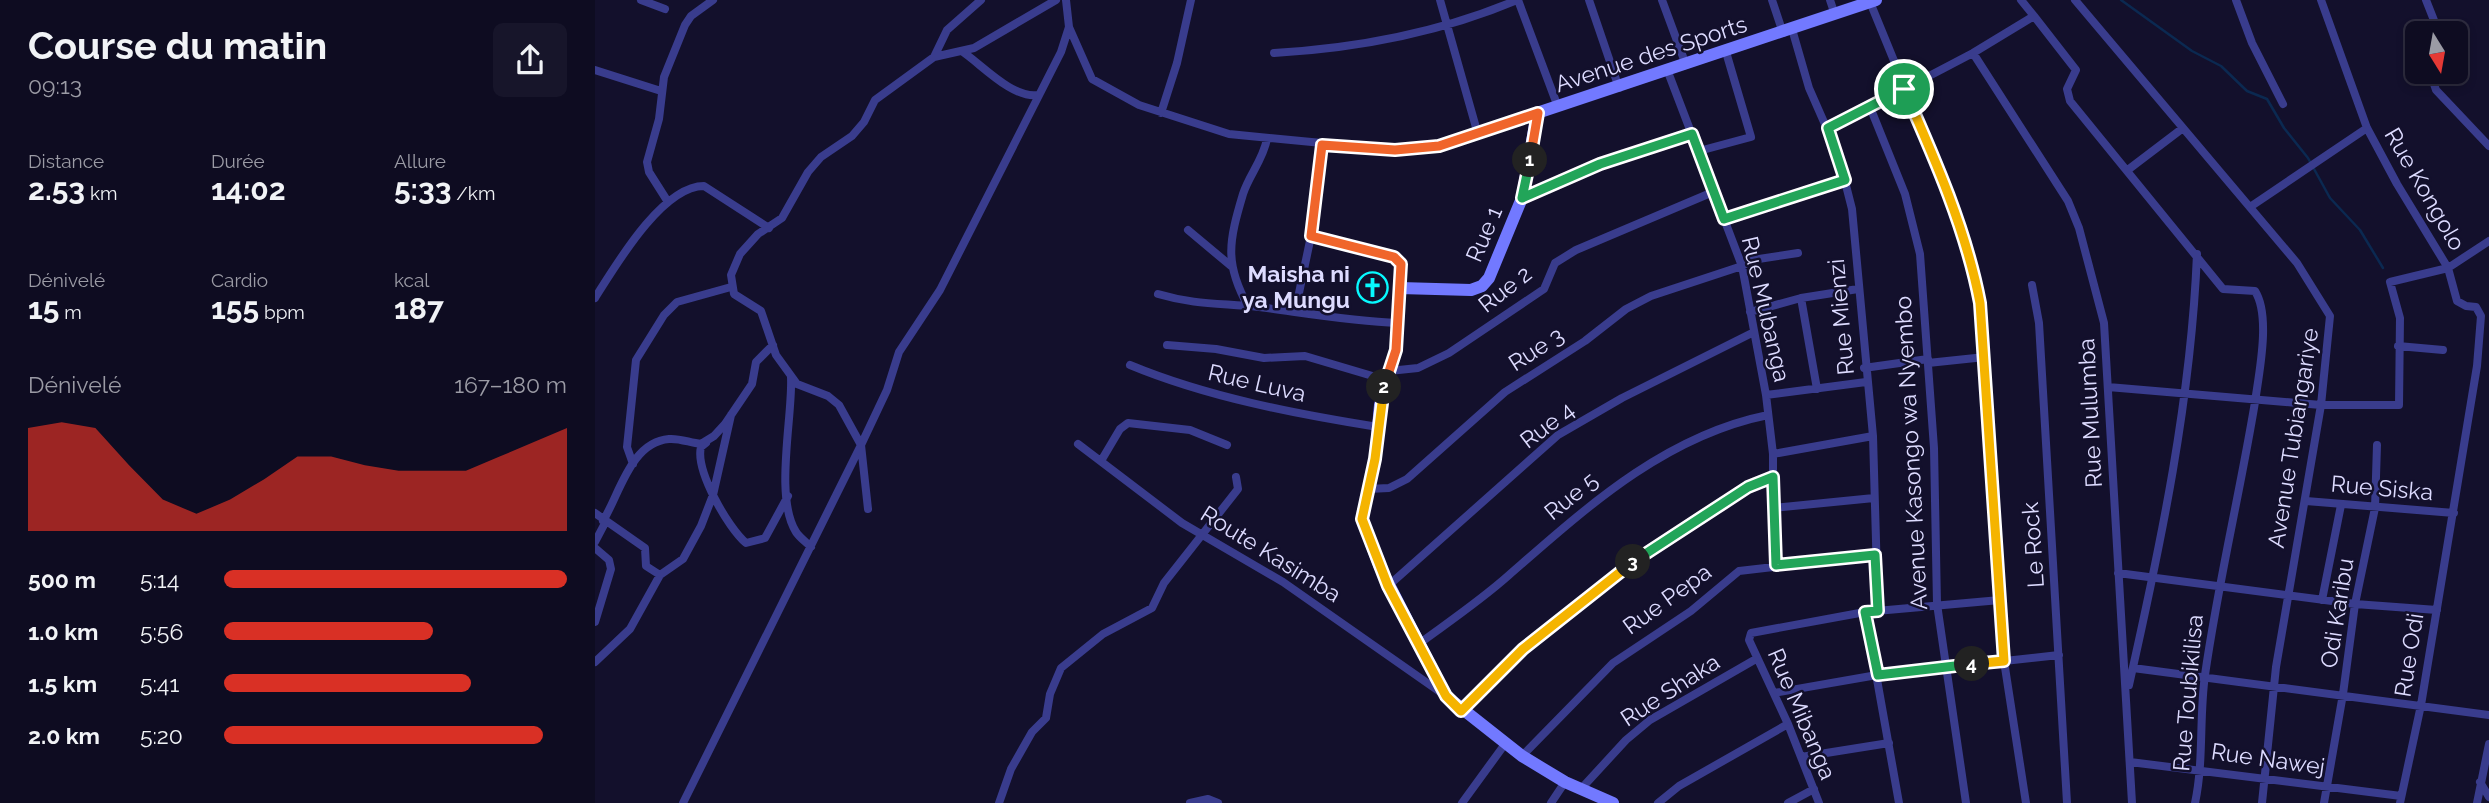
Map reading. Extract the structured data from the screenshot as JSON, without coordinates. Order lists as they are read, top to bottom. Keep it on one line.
{"streets":{"street":["Avenue des Sports","Rue Kongolo","Rue 1","Rue 2","Rue Mubanga","Rue Mienzi","Rue 3","Rue Luva","Rue Mulumba","Rue 4","Avenue Tubiangariye","Avenue Kasongo wa Nyembo","Rue Siska","Rue 5","Le Rock","Route Kasimba","Rue Pepa","Odi Karibu","Rue Odi","Rue Shaka","Rue Toubikilisa","Rue Mibanga","Rue Nawej"]},"crossings":[["Avenue des Sports","Rue 1"],["Avenue des Sports","Rue Mubanga"],["Avenue des Sports","Rue Mienzi"],["Rue Kongolo","Rue Siska"],["Rue Kongolo","Rue Odi"],["Rue 1","Rue Mubanga"],["Rue 1","Route Kasimba"],["Rue 2","Rue Mubanga"],["Rue 2","Route Kasimba"],["Rue Mubanga","Rue 3"],["Rue Mubanga","Rue 4"],["Rue Mubanga","Rue 5"],["Rue Mubanga","Rue Pepa"],["Rue Mienzi","Rue Pepa"],["Rue 3","Route Kasimba"],["Rue Luva","Route Kasimba"],["Rue Mulumba","Rue Nawej"],["Rue 4","Route Kasimba"],["Avenue Tubiangariye","Rue Siska"],["Avenue Tubiangariye","Rue Nawej"],["Rue Siska","Odi Karibu"],["Rue Siska","Rue Odi"],["Rue 5","Route Kasimba"],["Route Kasimba","Rue Pepa"],["Route Kasimba","Rue Shaka"],["Odi Karibu","Rue Nawej"],["Rue Odi","Rue Nawej"],["Rue Shaka","Rue Mibanga"],["Rue Toubikilisa","Rue Nawej"]],"places":{"church":["Maisha ni ya Mungu"]},"north":"bottom","page":{"heading":["Course du matin","09:13"],"stats":[["Distance","2.53 km"],["Durée","14:02"],["Allure","5:33 /km"],["Dénivelé","15 m"],["Cardio","155 bpm"],["kcal","187"]],"pins":["1","2","3","4"],"chart":["Dénivelé","167–180 m"],"list":[{"name":"500 m","note":"5:14"},{"name":"1.0 km","note":"5:56"},{"name":"1.5 km","note":"5:41"},{"name":"2.0 km","note":"5:20"}]}}
